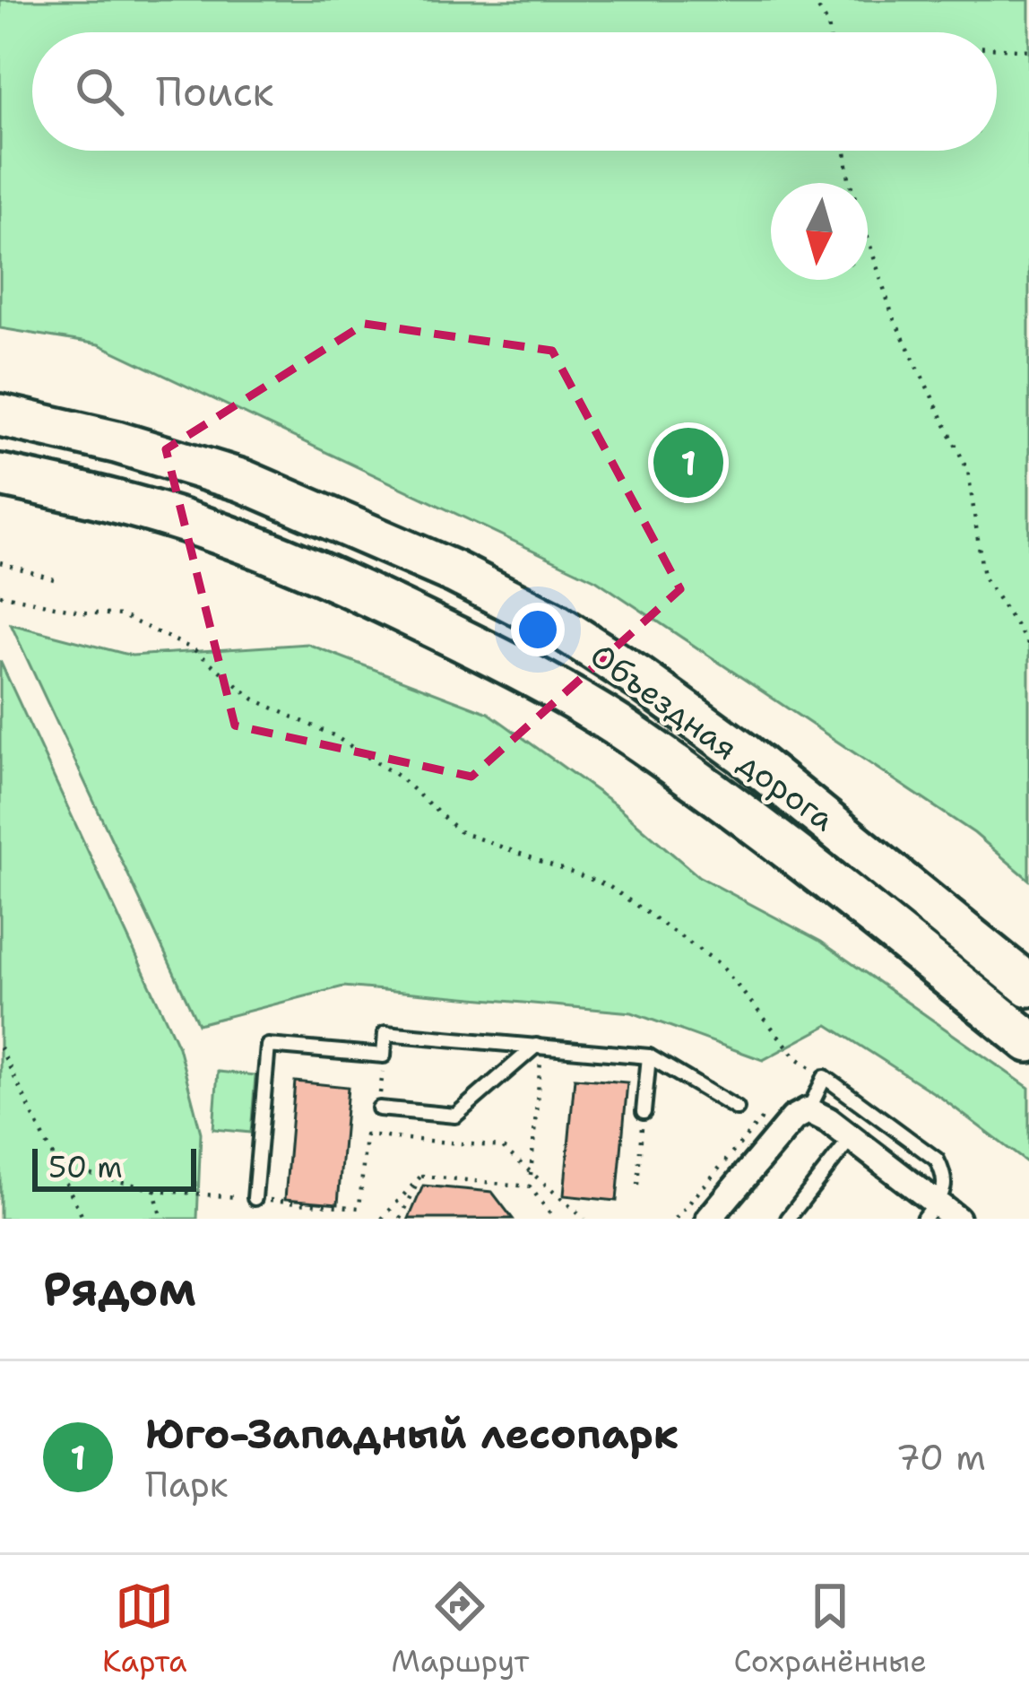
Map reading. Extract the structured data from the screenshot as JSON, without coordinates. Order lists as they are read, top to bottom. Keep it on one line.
{"streets":{"main road":["Объездная дорога"]},"scale_bar":"50 m","north":"bottom","page":{"search":"Поиск","pins":"1","scale":"50 m","heading":"Рядом","list":[{"mark":"1","name":"Юго-Западный лесопарк","note":"Парк","value":"70 m"}],"nav":["Карта","Маршрут","Сохранённые"]}}
